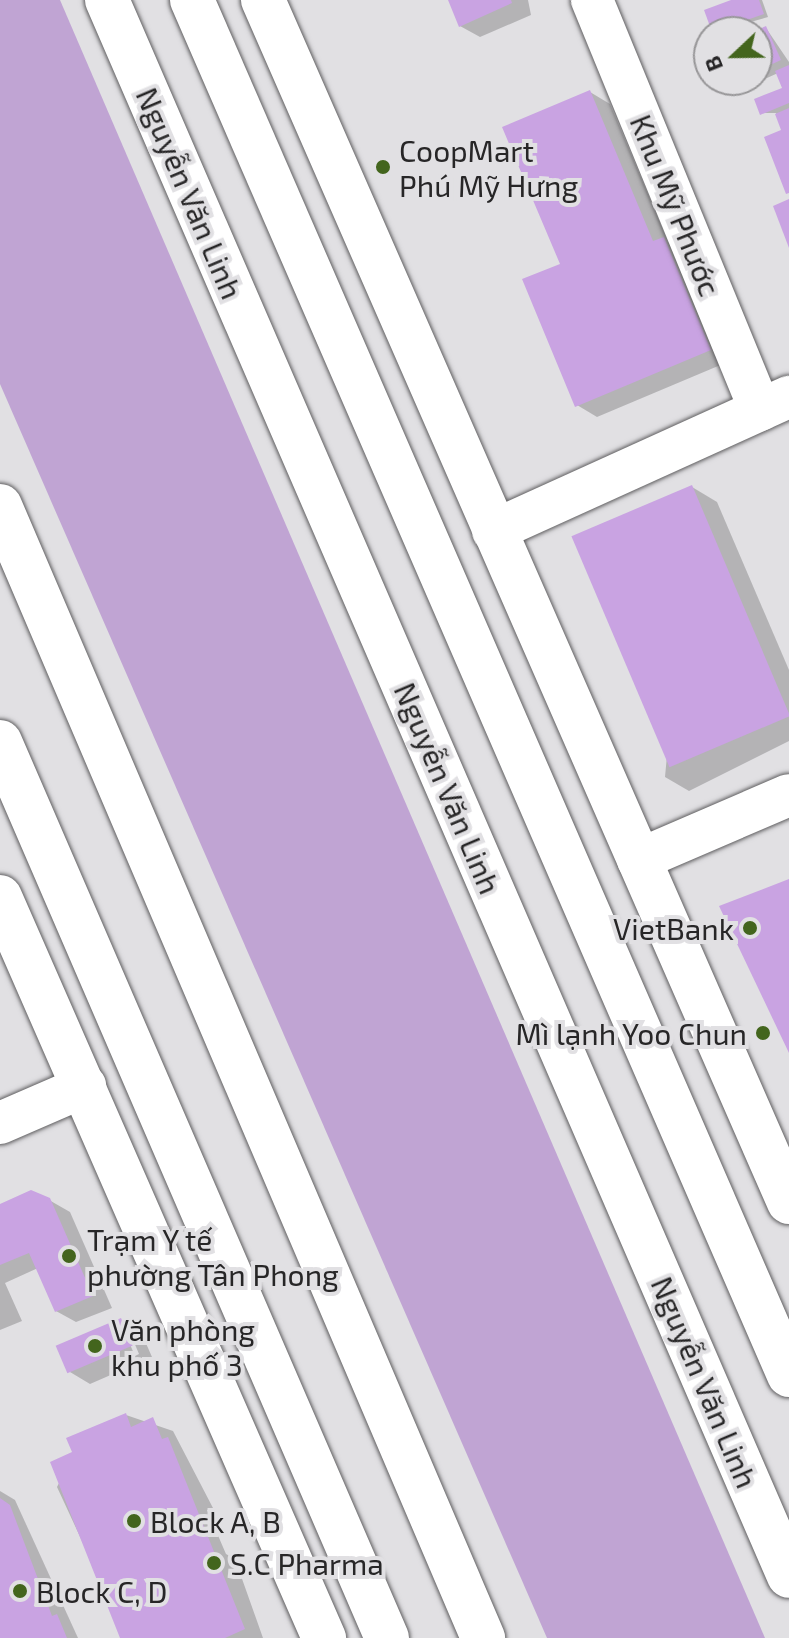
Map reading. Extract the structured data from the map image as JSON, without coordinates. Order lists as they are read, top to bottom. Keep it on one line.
{"streets":{"main road":["Nguyễn Văn Linh"],"street":["Khu Mỹ Phước"]},"places":["CoopMart Phú Mỹ Hưng","VietBank","Mì lạnh Yoo Chun","Trạm Y tế phường Tân Phong","Văn phòng khu phố 3","Block A, B","S.C Pharma","Block C, D"],"north":"left"}
